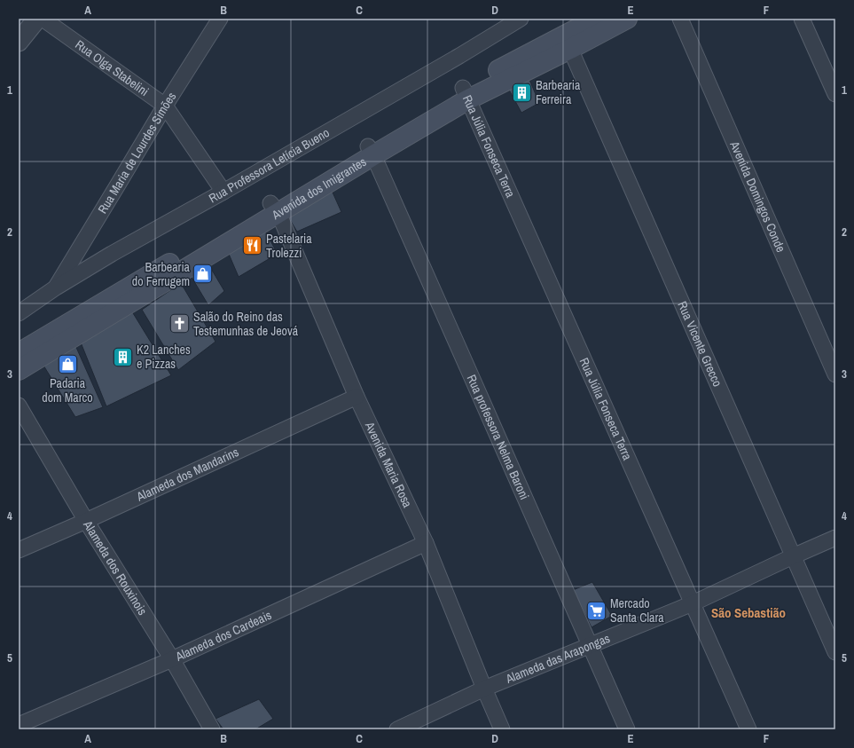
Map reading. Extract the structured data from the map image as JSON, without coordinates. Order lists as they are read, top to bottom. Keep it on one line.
{"streets":{"main road":["Avenida dos Imigrantes"],"street":["Rua Olga Stabelini","Rua Júlia Fonseca Terra","Rua Maria de Lourdes Simões","Rua Professora Letícia Bueno","Avenida Domingos Conde","Rua Vicente Grecco","Rua professora Nelma Baroni","Avenida Maria Rosa","Alameda dos Mandarins","Alameda dos Rouxinois","Alameda dos Cardeais","Alameda das Arapongas"]},"crossings":[["Rua Olga Stabelini","Rua Maria de Lourdes Simões"],["Rua Olga Stabelini","Rua Professora Letícia Bueno"],["Rua Júlia Fonseca Terra","Avenida dos Imigrantes"],["Rua Júlia Fonseca Terra","Alameda das Arapongas"],["Rua Maria de Lourdes Simões","Rua Professora Letícia Bueno"],["Avenida dos Imigrantes","Rua Vicente Grecco"],["Avenida dos Imigrantes","Rua professora Nelma Baroni"],["Avenida dos Imigrantes","Avenida Maria Rosa"],["Rua Vicente Grecco","Alameda das Arapongas"],["Rua professora Nelma Baroni","Alameda das Arapongas"],["Avenida Maria Rosa","Alameda dos Mandarins"],["Avenida Maria Rosa","Alameda dos Cardeais"],["Avenida Maria Rosa","Alameda das Arapongas"],["Alameda dos Mandarins","Alameda dos Rouxinois"],["Alameda dos Rouxinois","Alameda dos Cardeais"]],"districts":["São Sebastião"],"places":{"building":["Barbearia Ferreira","K2 Lanches e Pizzas"],"restaurant":["Pastelaria Trolezzi"],"shop":["Barbearia do Ferrugem","Padaria dom Marco"],"church":["Salão do Reino das Testemunhas de Jeová"],"supermarket":["Mercado Santa Clara"]},"grid":{"columns":["A","B","C","D","E","F"],"rows":["1","2","3","4","5"]}}
